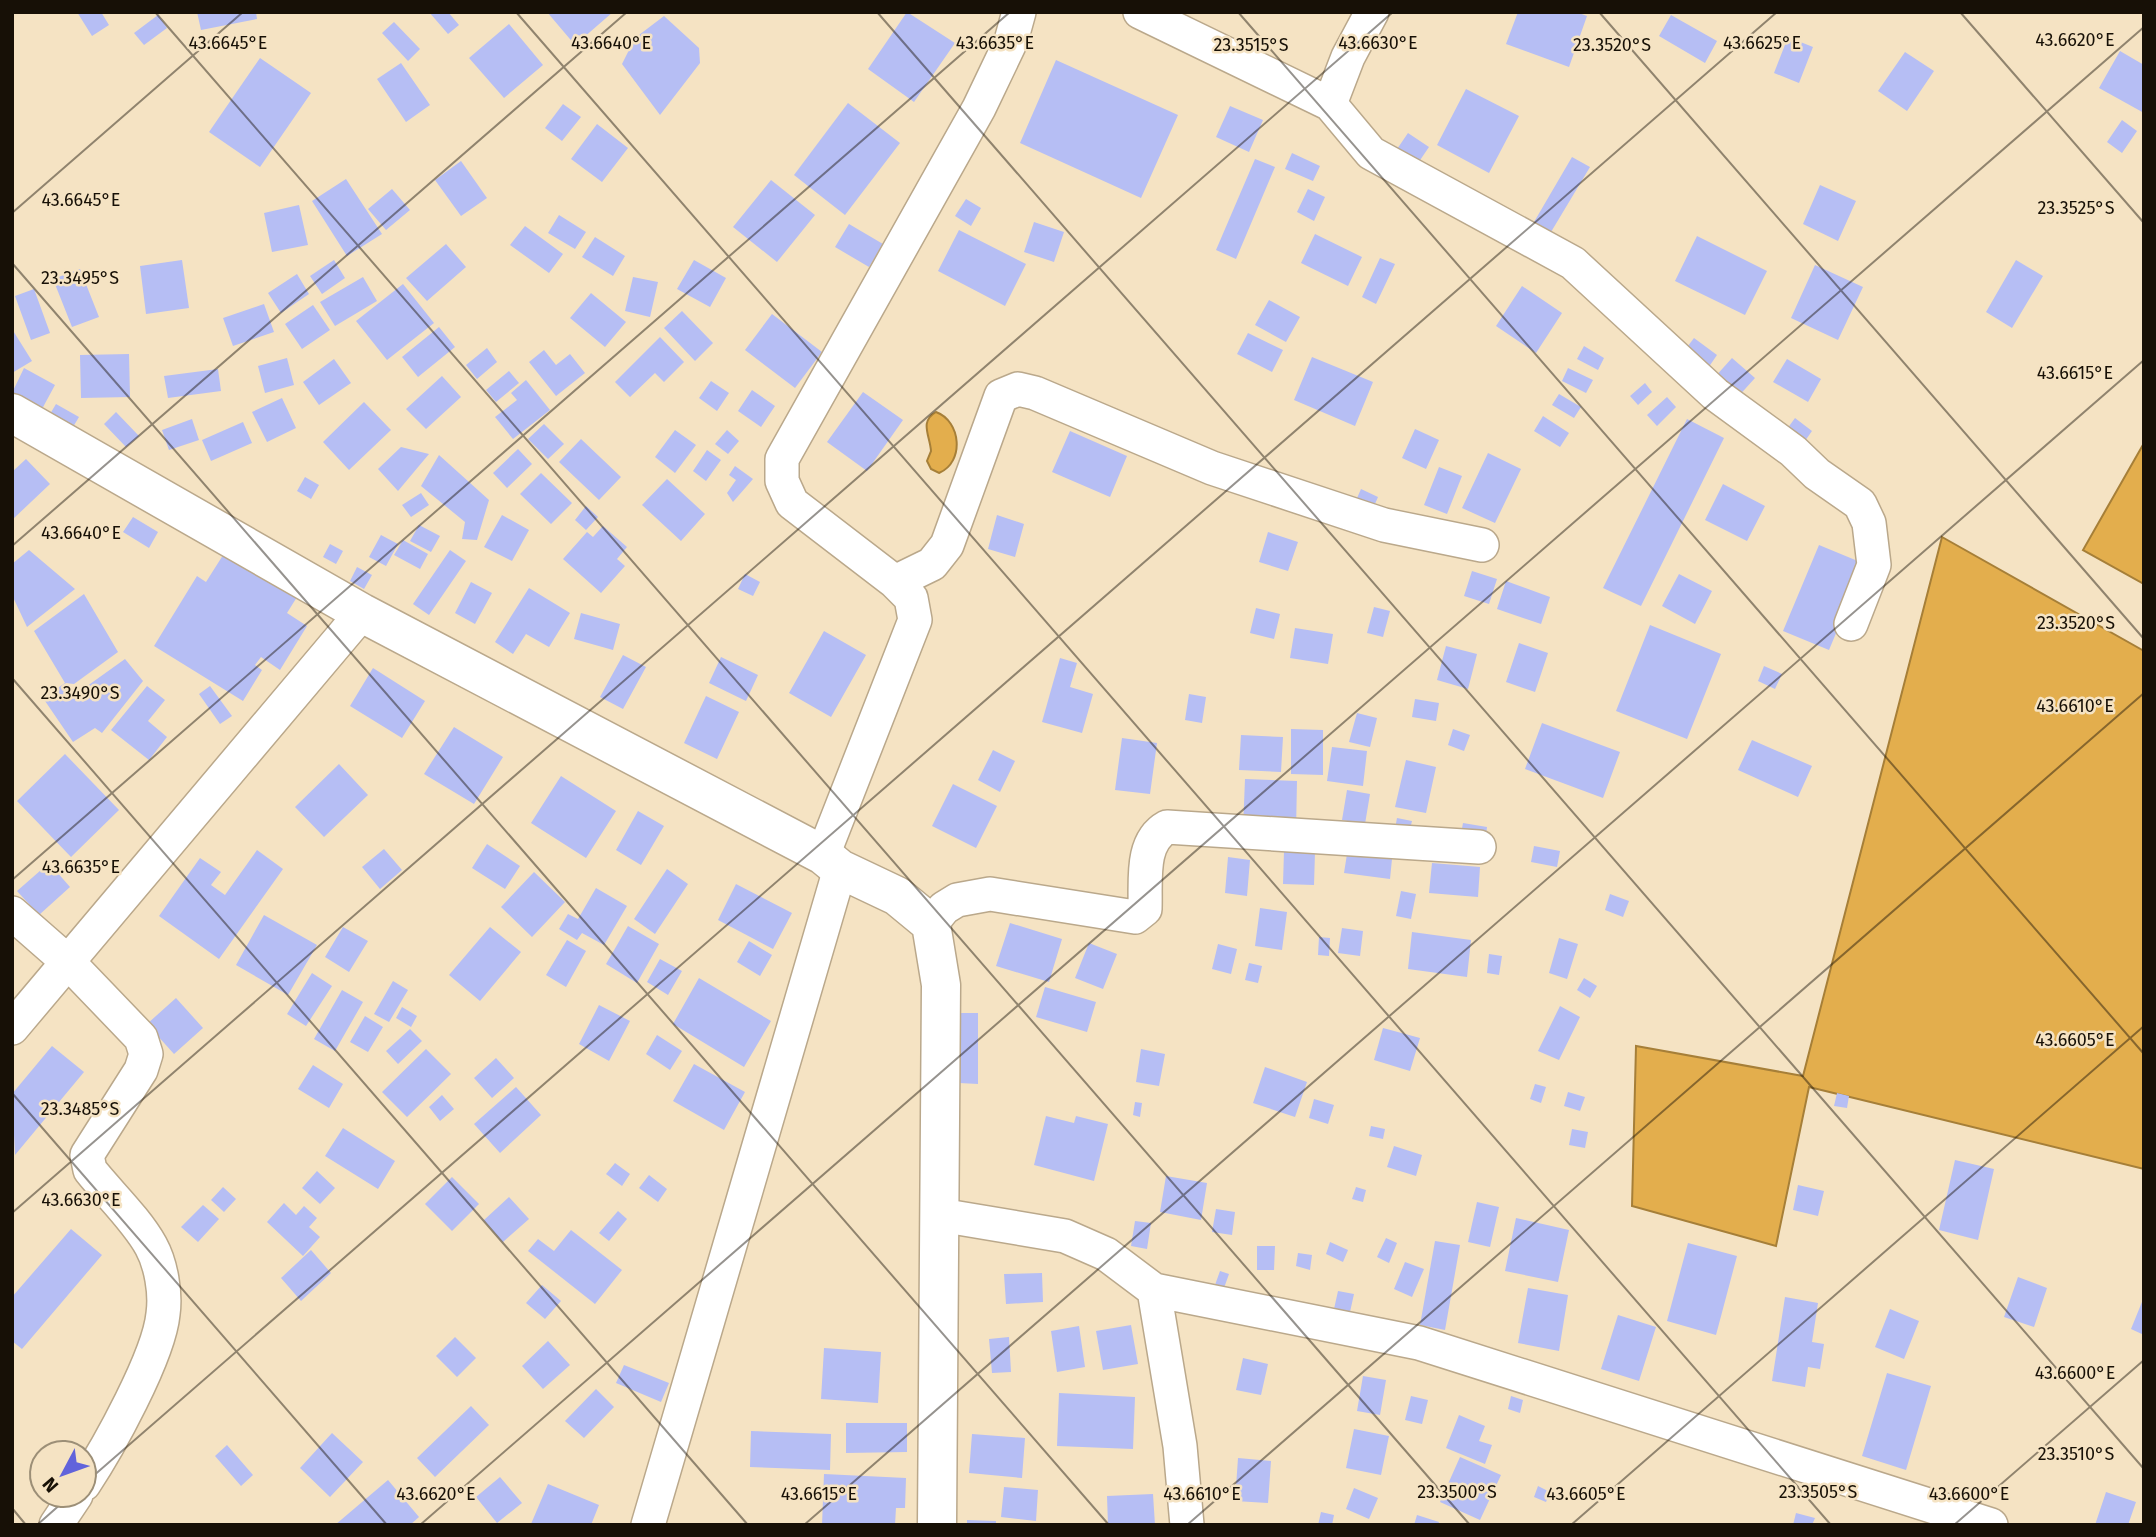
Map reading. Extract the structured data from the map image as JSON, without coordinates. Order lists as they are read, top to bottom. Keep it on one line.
{"north":"bottom left","coordinates":["43.6620°E","43.6645°E","43.6640°E","43.6635°E","43.6630°E","43.6625°E","23.3515°S","23.3520°S","23.3525°S","23.3495°S","43.6615°E","23.3490°S","43.6610°E","43.6605°E","23.3485°S","43.6600°E","23.3510°S","23.3500°S","23.3505°S"]}
